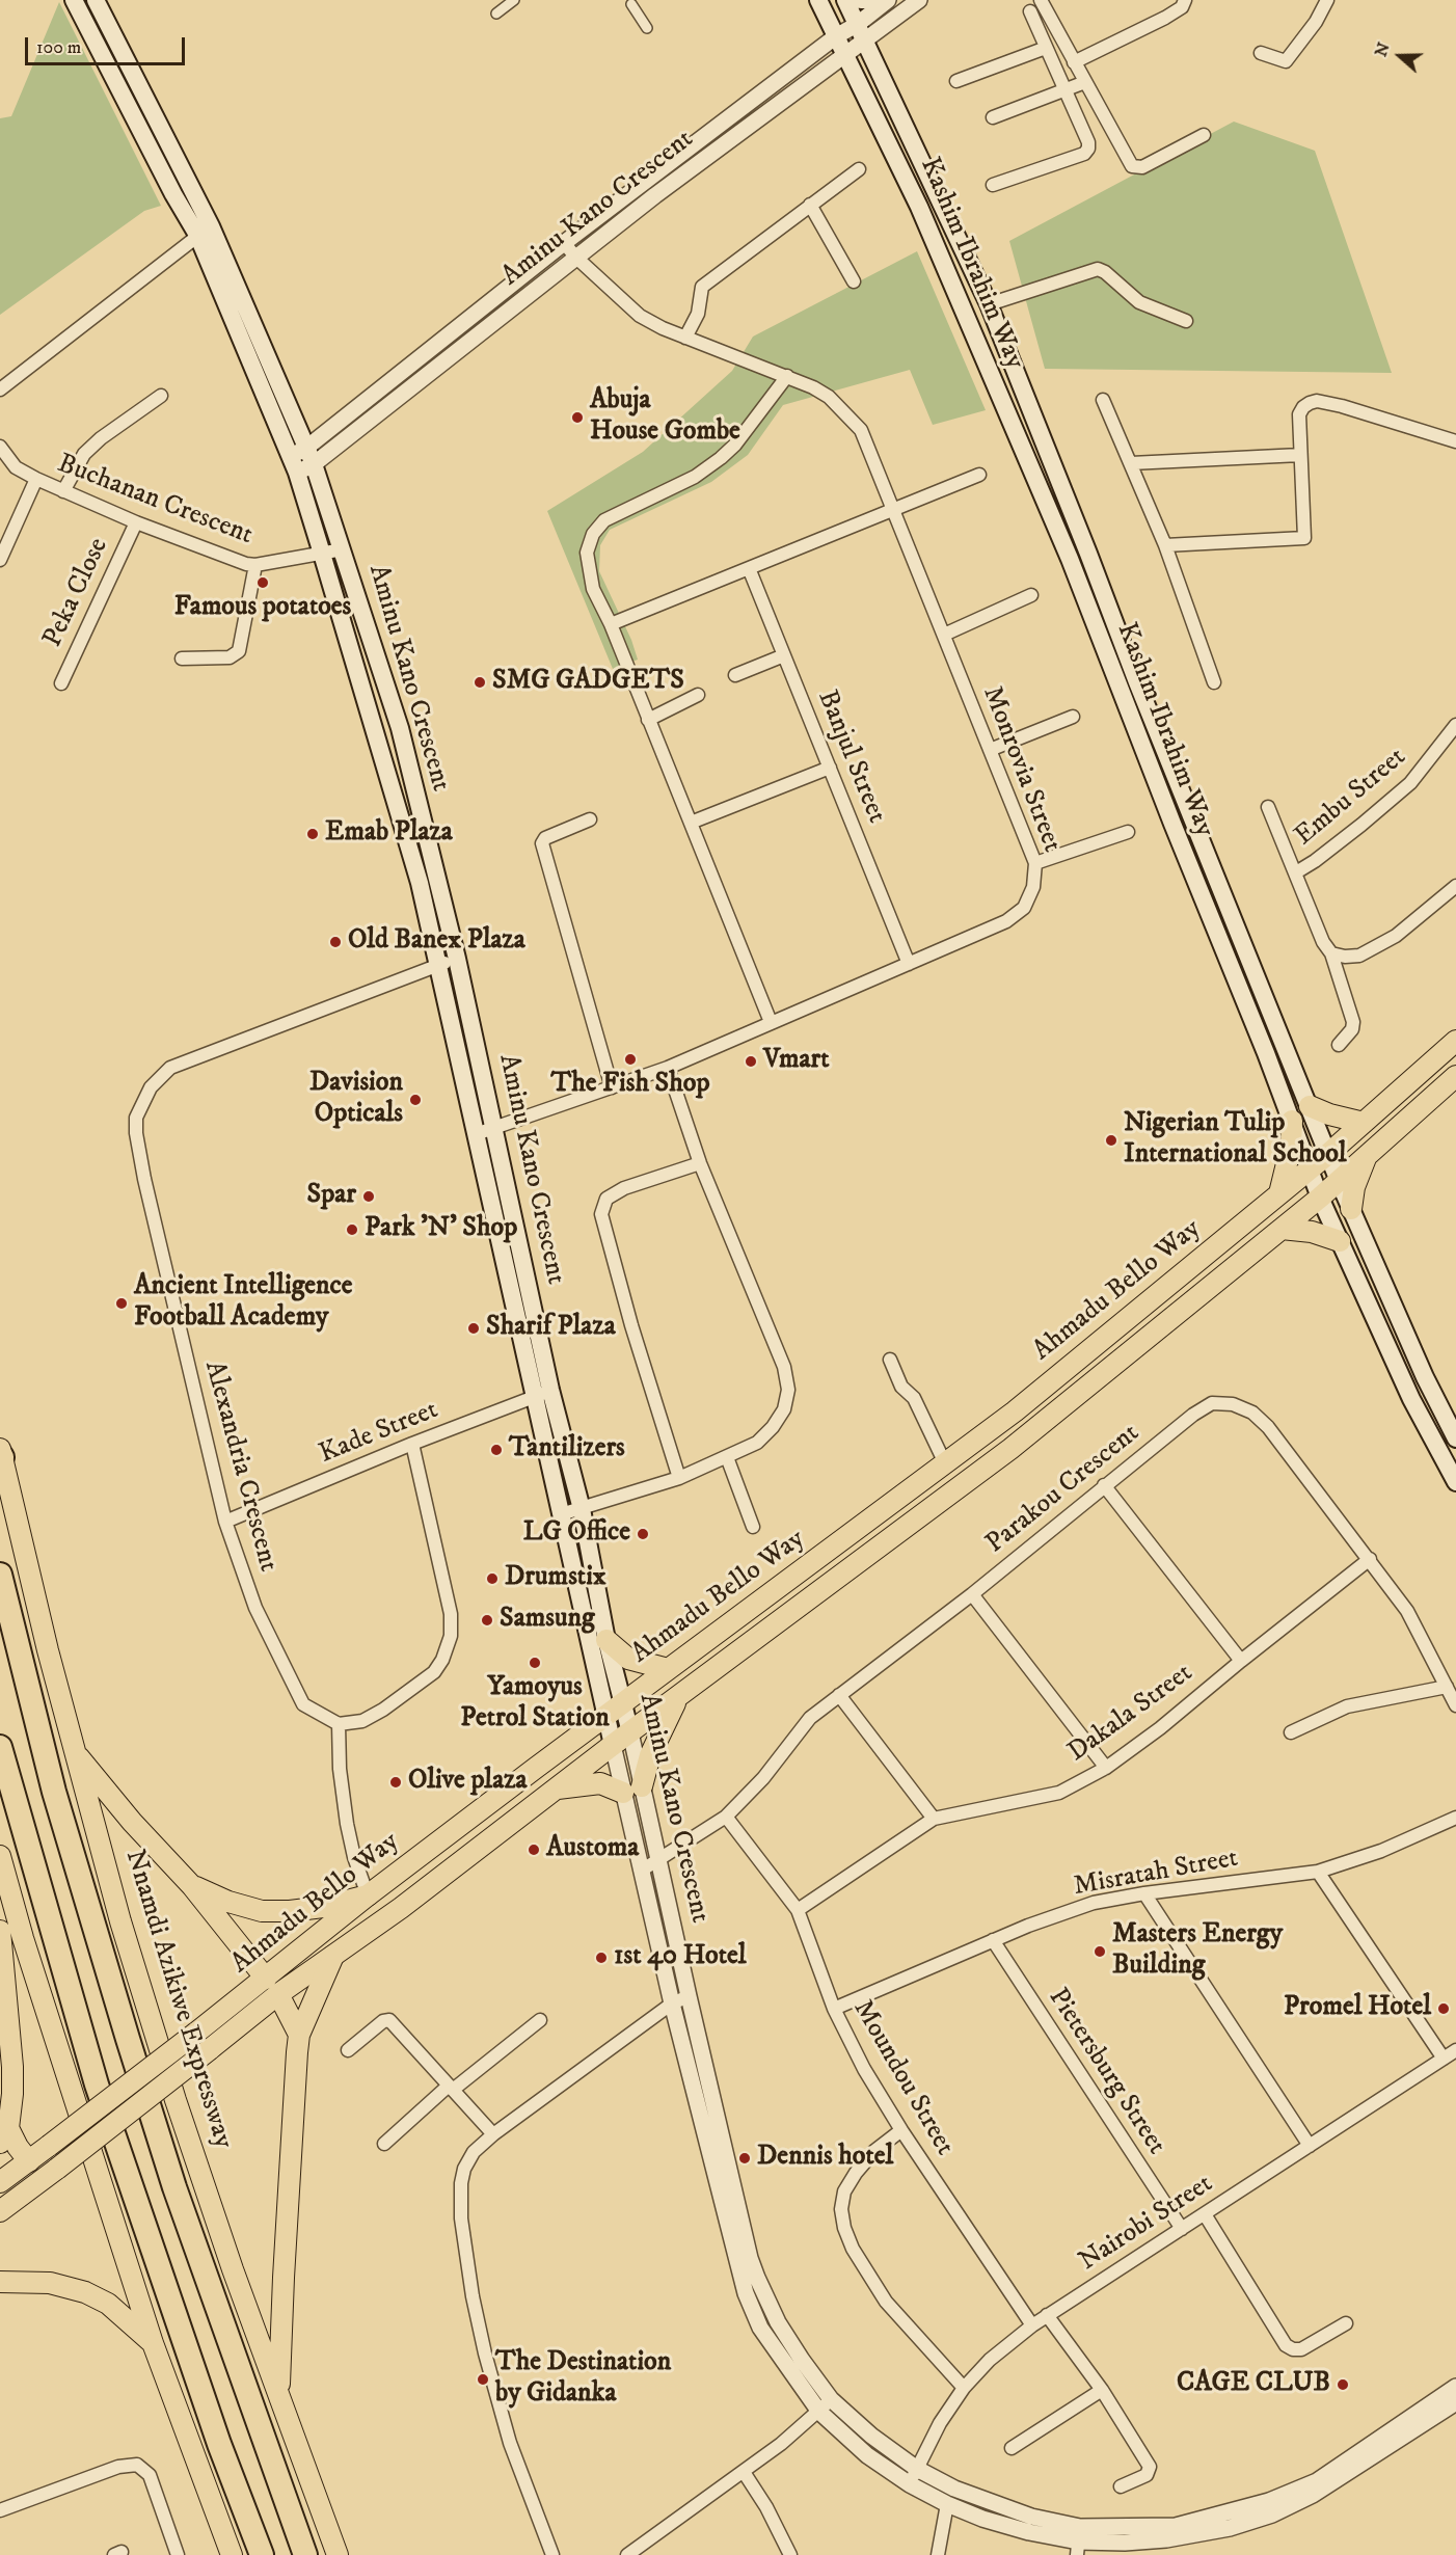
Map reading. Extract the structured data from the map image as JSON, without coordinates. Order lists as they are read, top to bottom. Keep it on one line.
{"streets":{"main road":["Aminu Kano Crescent","Kashim Ibrahim Way","Ahmadu Bello Way","Nnamdi Azikiwe Expressway"],"street":["Buchanan Crescent","Peka Close","Banjul Street","Monrovia Street","Embu Street","Kade Street","Alexandria Crescent","Parakou Crescent","Dakala Street","Misratah Street","Pietersburg Street","Moundou Street","Nairobi Street"]},"crossings":[["Aminu Kano Crescent","Kashim Ibrahim Way"],["Aminu Kano Crescent","Buchanan Crescent"],["Aminu Kano Crescent","Monrovia Street"],["Aminu Kano Crescent","Ahmadu Bello Way"],["Aminu Kano Crescent","Kade Street"],["Aminu Kano Crescent","Alexandria Crescent"],["Aminu Kano Crescent","Parakou Crescent"],["Aminu Kano Crescent","Nairobi Street"],["Kashim Ibrahim Way","Ahmadu Bello Way"],["Buchanan Crescent","Peka Close"],["Banjul Street","Monrovia Street"],["Kade Street","Alexandria Crescent"],["Parakou Crescent","Dakala Street"],["Parakou Crescent","Moundou Street"],["Dakala Street","Moundou Street"],["Misratah Street","Pietersburg Street"],["Misratah Street","Moundou Street"],["Pietersburg Street","Nairobi Street"],["Moundou Street","Nairobi Street"]],"places":["Abuja House Gombe","Famous potatoes","SMG GADGETS","Emab Plaza","Old Banex Plaza","The Fish Shop","Vmart","Davision Opticals","Nigerian Tulip International School","Spar","Park 'N' Shop","Ancient Intelligence Football Academy","Sharif Plaza","Tantilizers","LG Office","Drumstix","Samsung","Yamoyus Petrol Station","Olive plaza","Austoma","Masters Energy Building","1st 40 Hotel","Promel Hotel","Dennis hotel","The Destination by Gidanka","CAGE CLUB"],"scale_bar":"100 m","north":"left"}
